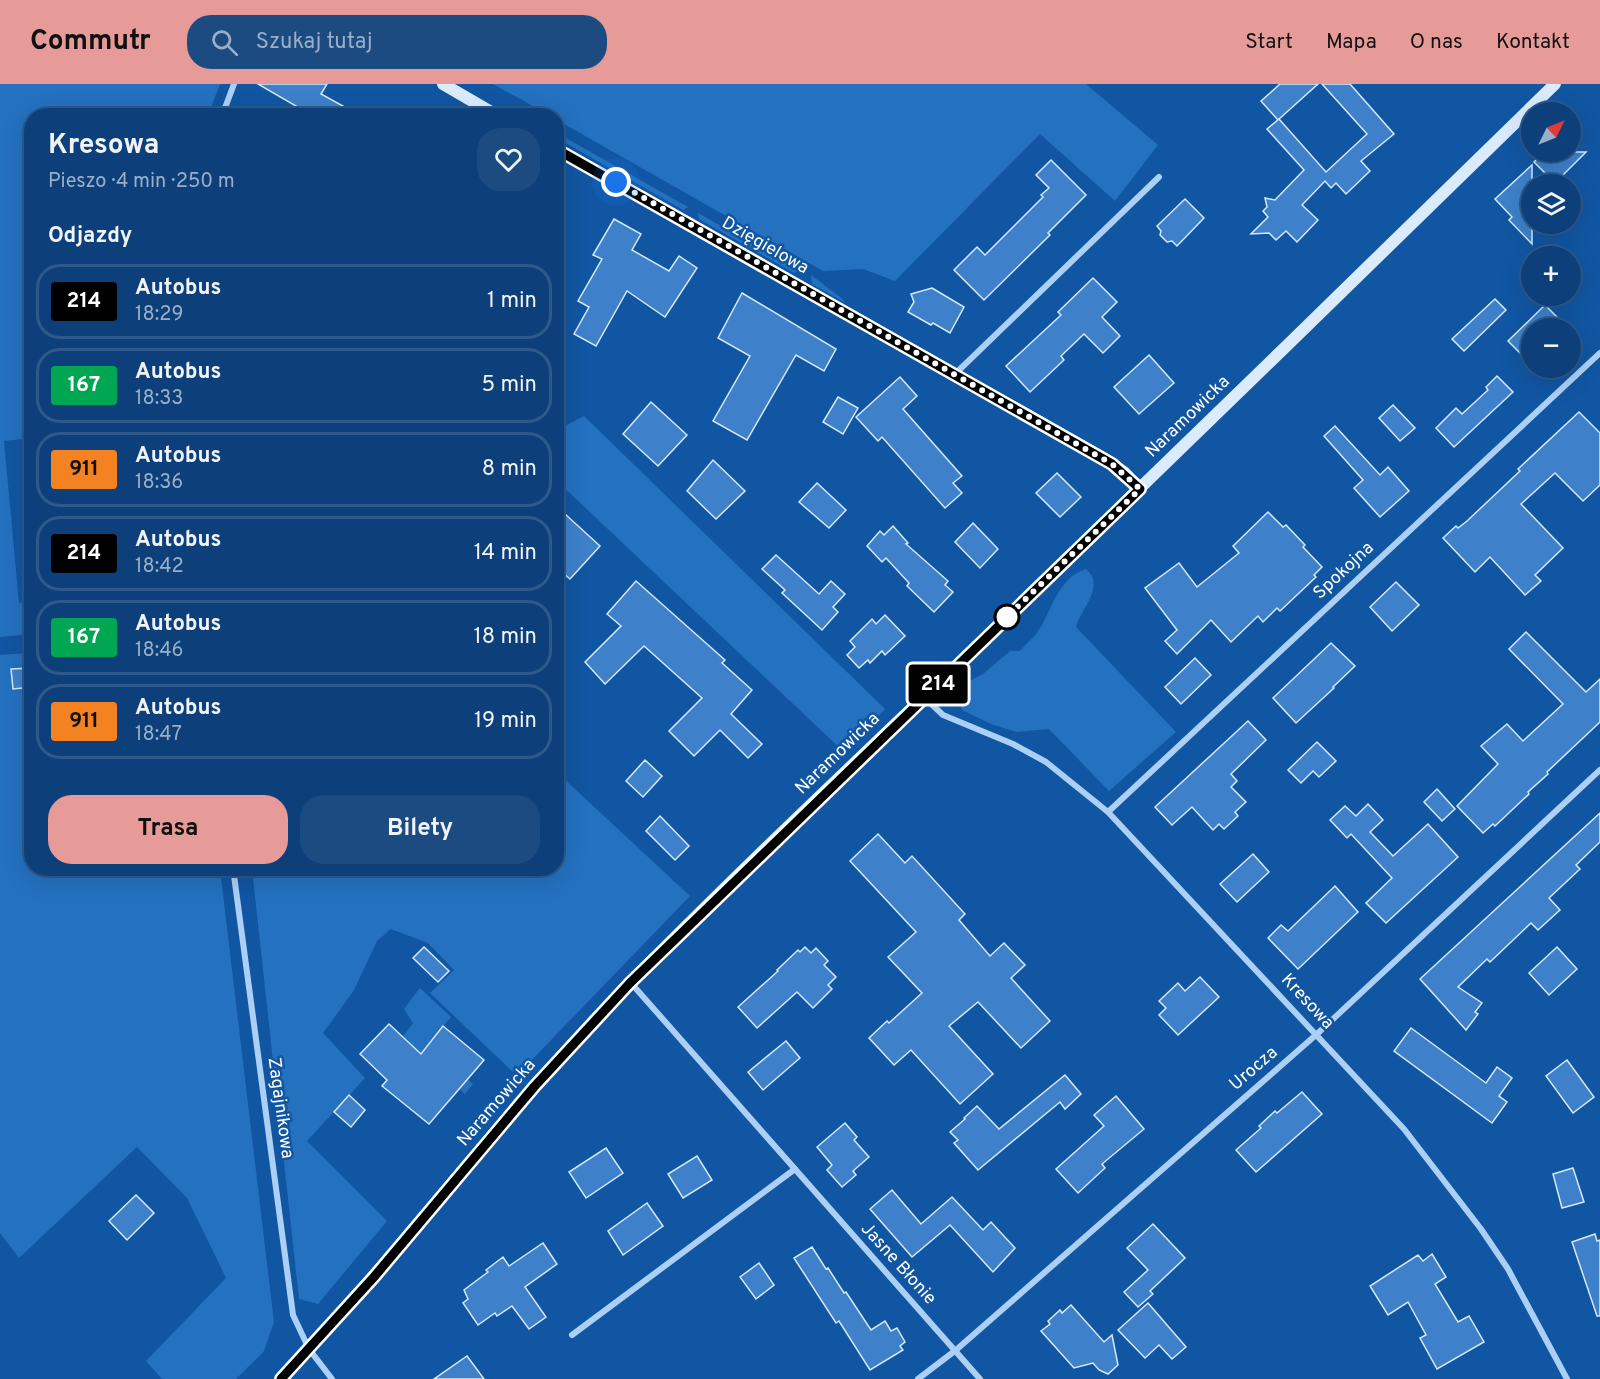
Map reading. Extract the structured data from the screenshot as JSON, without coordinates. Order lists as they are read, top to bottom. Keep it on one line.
{"streets":{"street":["Dzięgielowa","Naramowicka","Spokojna","Kresowa","Urocza","Zagajnikowa","Jasne Błonie"]},"crossings":[["Dzięgielowa","Naramowicka"],["Naramowicka","Kresowa"],["Naramowicka","Zagajnikowa"],["Naramowicka","Jasne Błonie"],["Spokojna","Kresowa"],["Kresowa","Urocza"],["Urocza","Jasne Błonie"]],"lines":["bus line 214"],"north":"top right","page":{"header":"Commutr","search":"Szukaj tutaj","nav":["Start","Mapa","O nas","Kontakt"],"on_map":"214","map_buttons":["+","−"],"heading":[["Kresowa","Pieszo · 4 min · 250 m"],"Odjazdy"],"list":[{"mark":"214","name":"Autobus","note":"18:29","value":"1 min"},{"mark":"167","name":"Autobus","note":"18:33","value":"5 min"},{"mark":"911","name":"Autobus","note":"18:36","value":"8 min"},{"mark":"214","name":"Autobus","note":"18:42","value":"14 min"},{"mark":"167","name":"Autobus","note":"18:46","value":"18 min"},{"mark":"911","name":"Autobus","note":"18:47","value":"19 min"}],"buttons":["Trasa","Bilety"]}}
